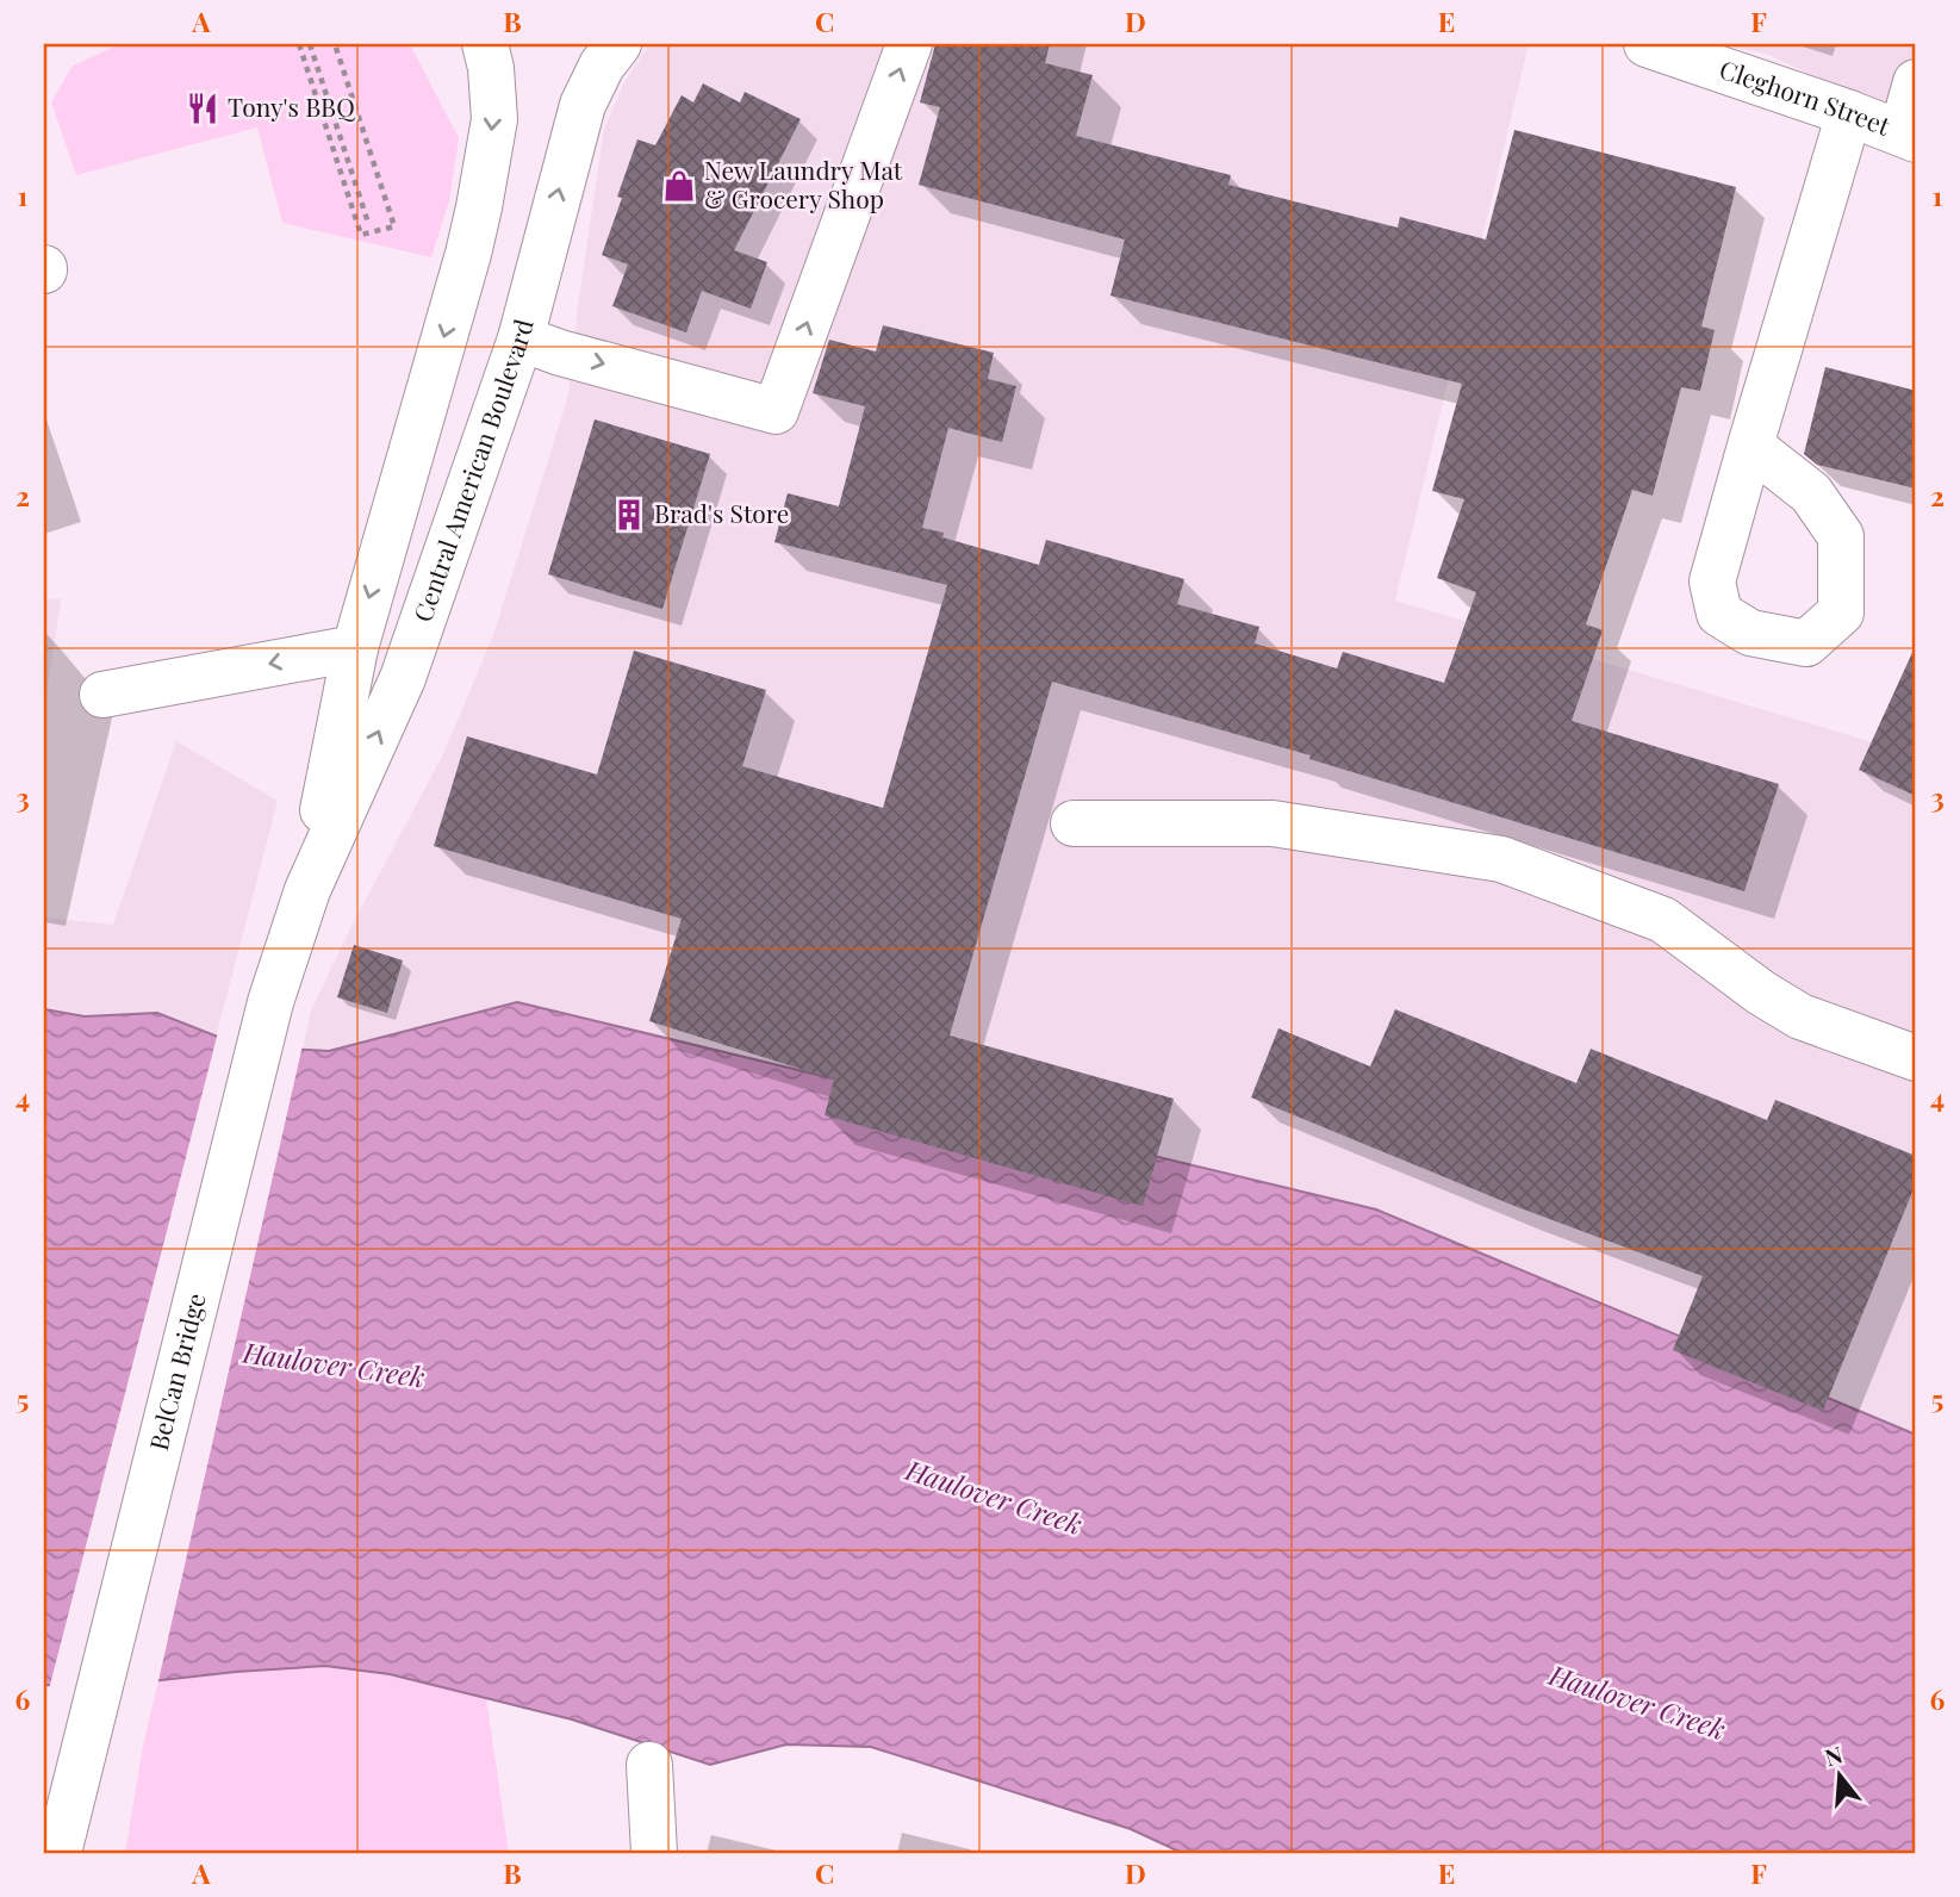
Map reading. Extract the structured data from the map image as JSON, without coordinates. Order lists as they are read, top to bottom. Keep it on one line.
{"streets":{"main road":["Cleghorn Street","Central American Boulevard","BelCan Bridge"]},"crossings":[["Central American Boulevard","BelCan Bridge"]],"water":["Haulover Creek"],"places":{"restaurant":["Tony's BBQ"],"shop":["New Laundry Mat & Grocery Shop"],"building":["Brad's Store"]},"north":"top","grid":{"columns":["A","B","C","D","E","F"],"rows":["1","2","3","4","5","6"]}}
